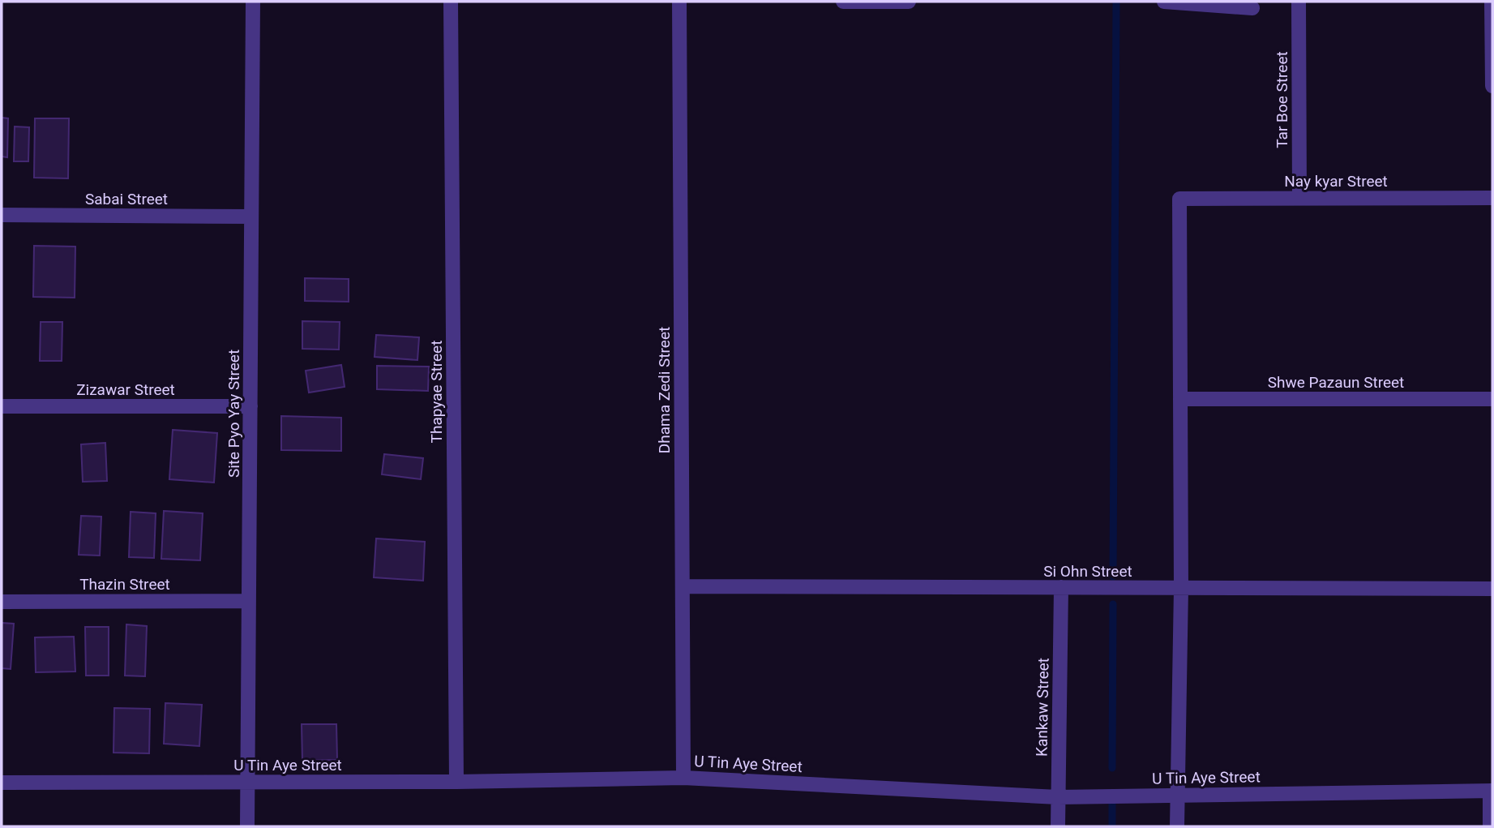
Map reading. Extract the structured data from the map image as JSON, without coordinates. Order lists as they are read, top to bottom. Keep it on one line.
{"streets":{"street":["Tar Boe Street","Nay kyar Street","Sabai Street","Shwe Pazaun Street","Zizawar Street","Dhama Zedi Street","Thapyae Street","Site Pyo Yay Street","Si Ohn Street","Thazin Street","Kankaw Street","U Tin Aye Street"]},"crossings":[["Tar Boe Street","Nay kyar Street"],["Nay kyar Street","Shwe Pazaun Street"],["Sabai Street","Site Pyo Yay Street"],["Zizawar Street","Site Pyo Yay Street"],["Dhama Zedi Street","Si Ohn Street"],["Dhama Zedi Street","U Tin Aye Street"],["Thapyae Street","U Tin Aye Street"],["Site Pyo Yay Street","Thazin Street"],["Site Pyo Yay Street","U Tin Aye Street"],["Si Ohn Street","Kankaw Street"],["Kankaw Street","U Tin Aye Street"]]}
